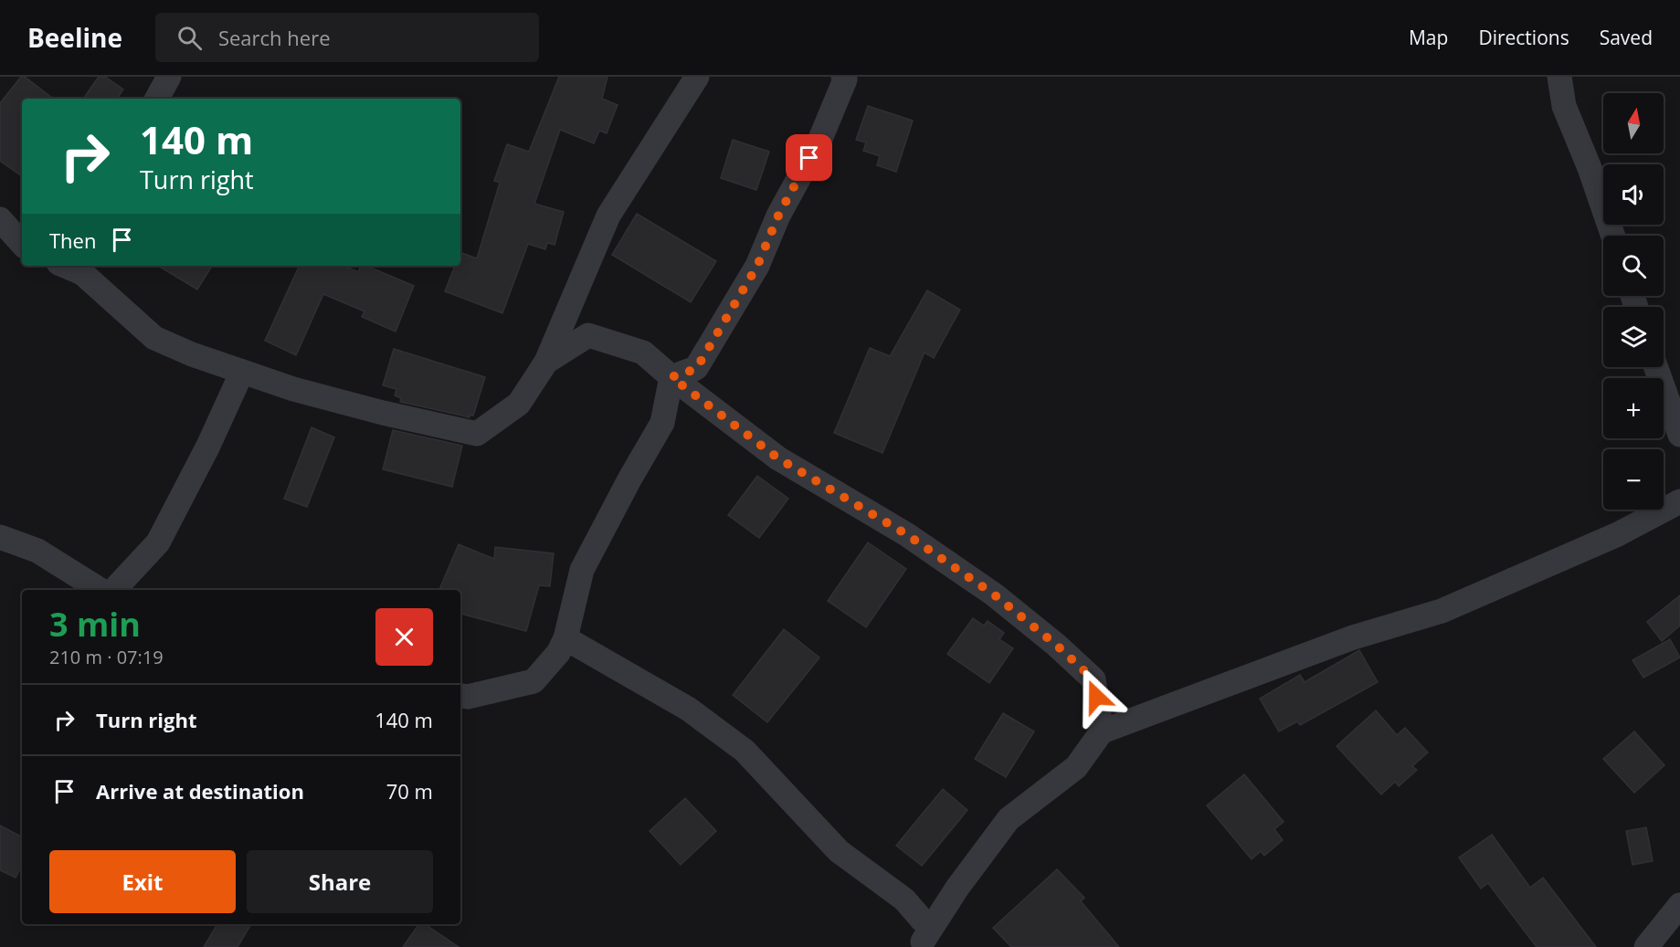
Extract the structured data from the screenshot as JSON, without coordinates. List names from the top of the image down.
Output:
{
  "north": "top",
  "page": {
    "header": "Beeline",
    "search": "Search here",
    "nav": ["Map", "Directions", "Saved"],
    "map_buttons": ["+", "−"],
    "turn": ["140 m", "Turn right"],
    "then": "Then",
    "heading": ["3 min", "210 m · 07:19"],
    "list": [
      {
        "name": "Turn right",
        "value": "140 m"
      },
      {
        "name": "Arrive at destination",
        "value": "70 m"
      }
    ],
    "buttons": ["Exit", "Share"]
  }
}
